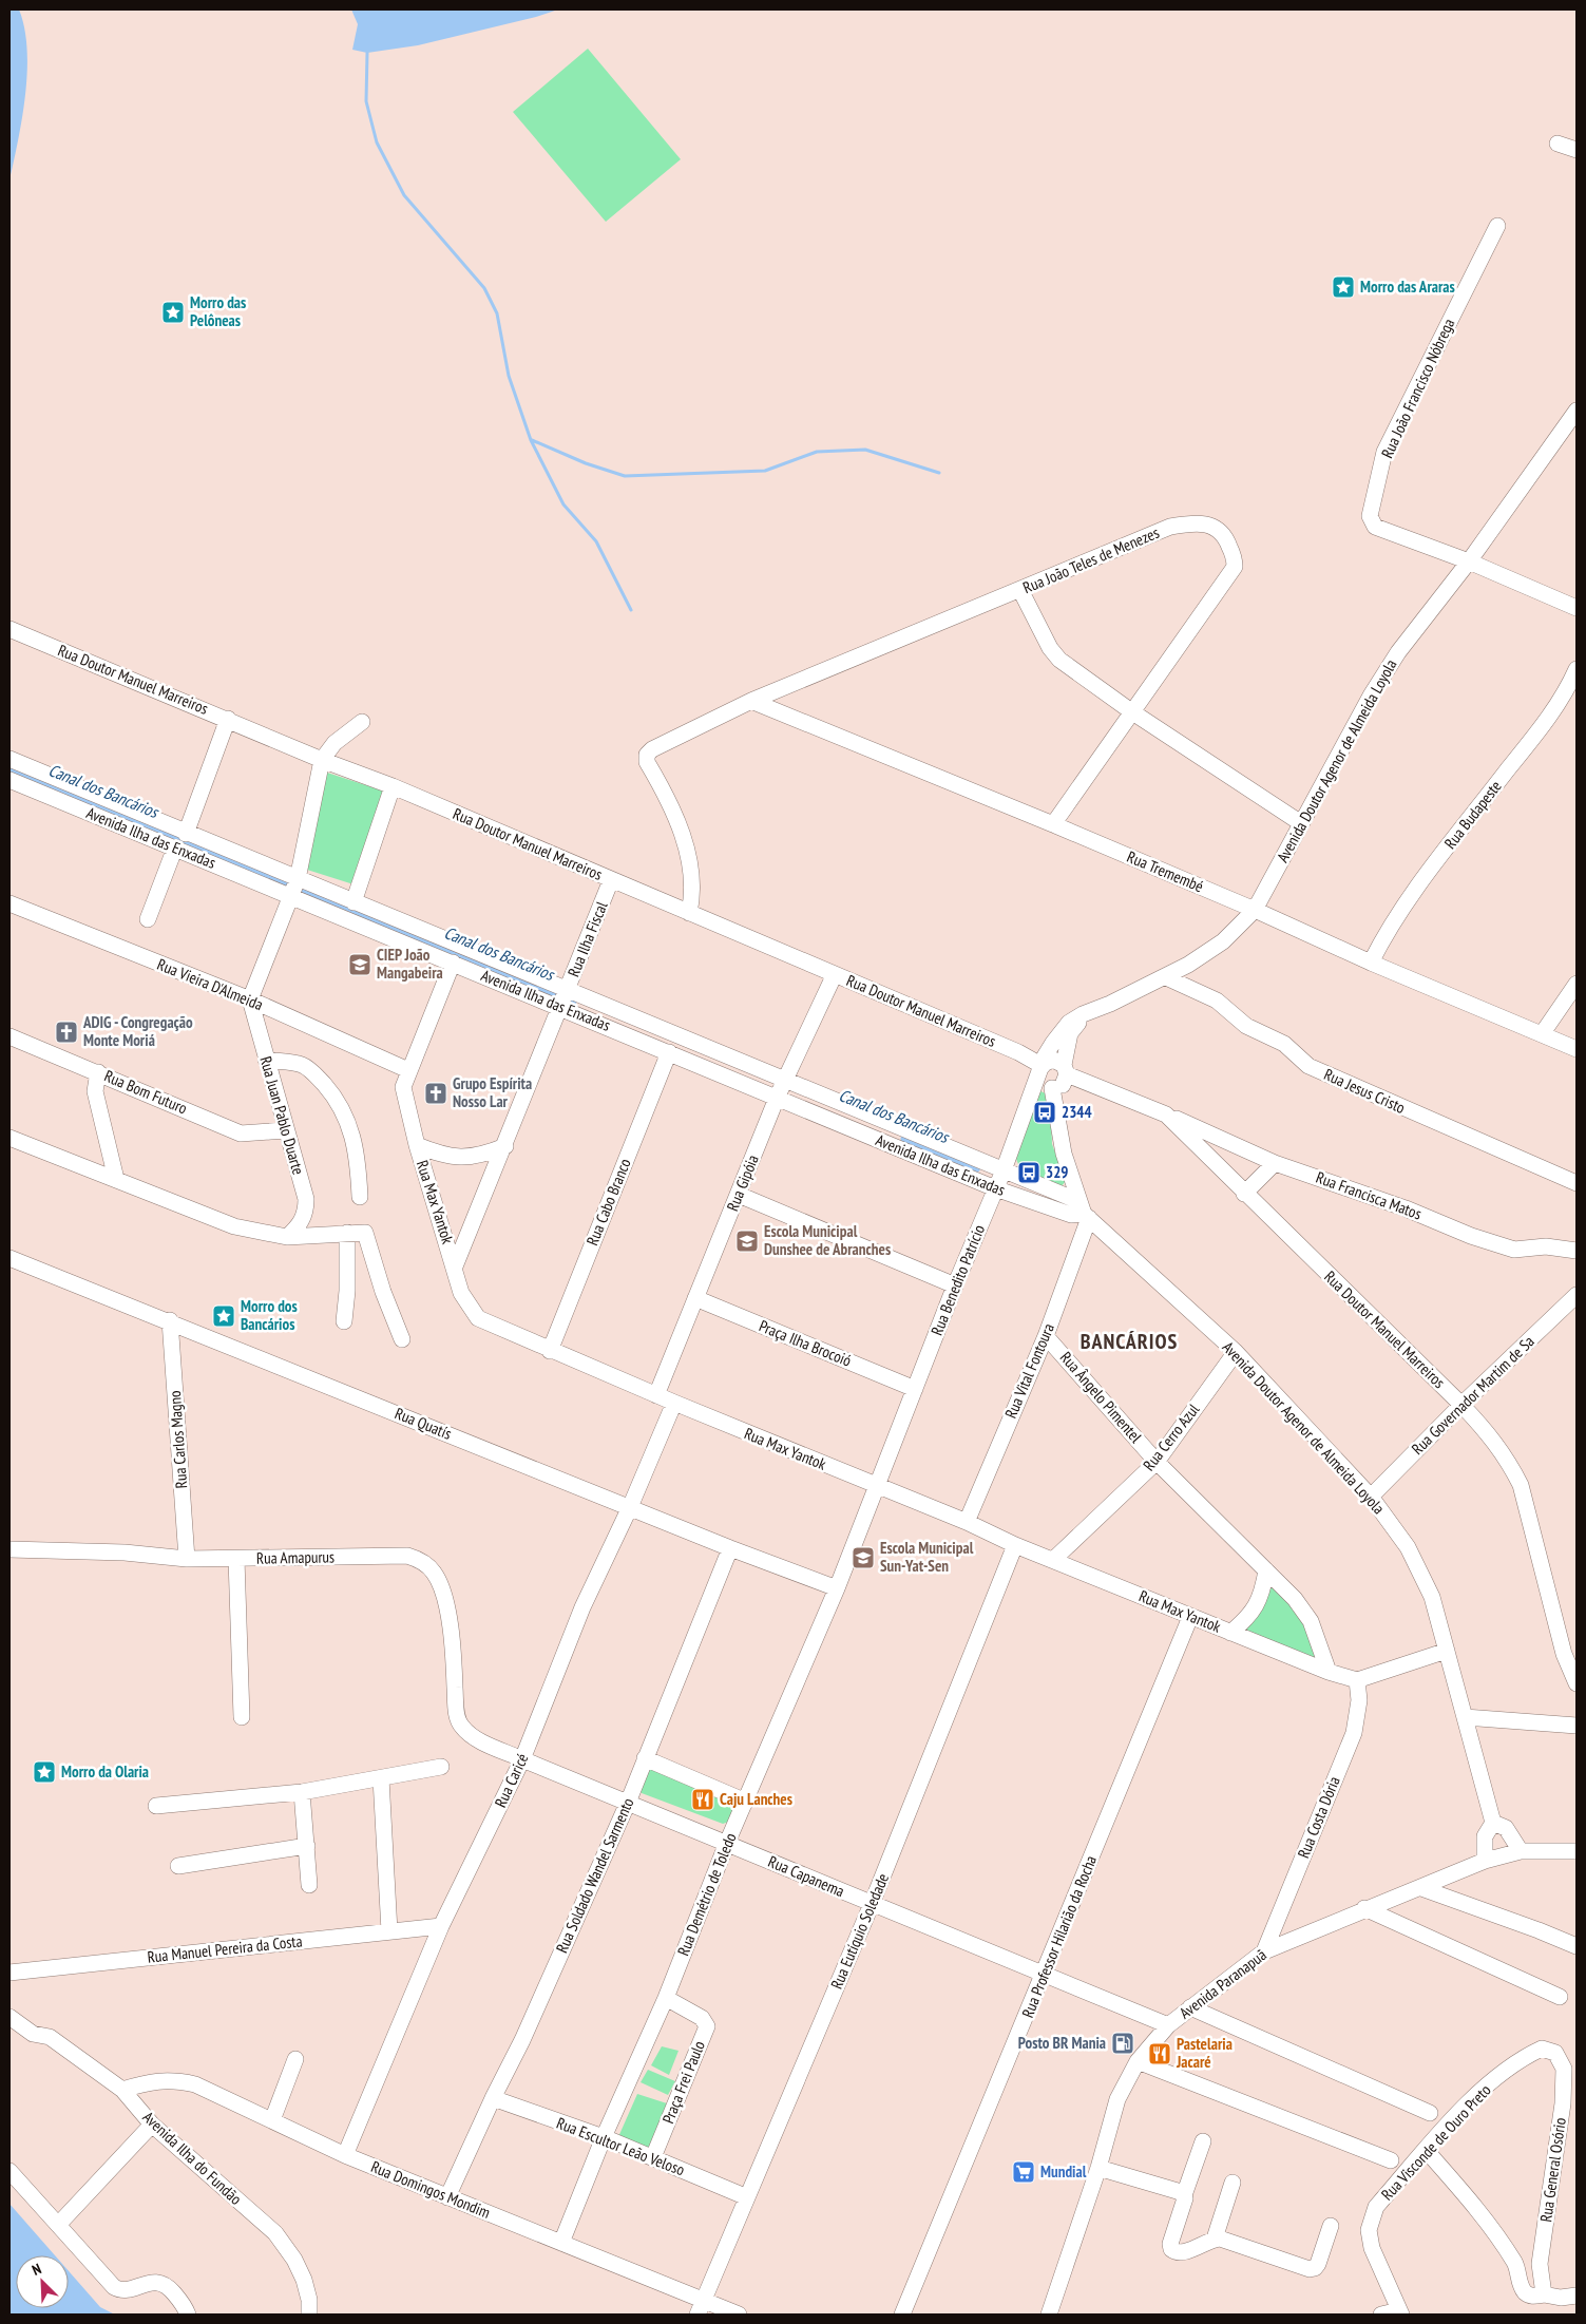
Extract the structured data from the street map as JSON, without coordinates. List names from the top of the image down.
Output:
{
  "streets": {
    "street": [
      "Rua João Francisco Nóbrega",
      "Rua João Teles de Menezes",
      "Rua Doutor Manuel Marreiros",
      "Avenida Doutor Agenor de Almeida Loyola",
      "Rua Budapeste",
      "Avenida Ilha das Enxadas",
      "Rua Tremembé",
      "Rua Ilha Fiscal",
      "Rua Vieira D'Almeida",
      "Rua Jesus Cristo",
      "Rua Bom Futuro",
      "Rua Juan Pablo Duarte",
      "Rua Gipóia",
      "Rua Francisca Matos",
      "Rua Max Yantok",
      "Rua Cabo Branco",
      "Rua Benedito Patrício",
      "Praça Ilha Brocoió",
      "Rua Vital Fontoura",
      "Rua Governador Martim de Sa",
      "Rua Ângelo Pimentel",
      "Rua Quatís",
      "Rua Cerro Azul",
      "Rua Carlos Magno",
      "Rua Amapurus",
      "Rua Caricé",
      "Rua Costa Dória",
      "Rua Soldado Wandel Sarmento",
      "Rua Capanema",
      "Rua Demétrio de Toledo",
      "Rua Eutíquio Soledade",
      "Rua Professor Hilarião da Rocha",
      "Rua Manuel Pereira da Costa",
      "Avenida Paranapuã",
      "Praça Frei Paulo",
      "Rua Visconde de Ouro Preto",
      "Rua Escultor Leão Veloso",
      "Avenida Ilha do Fundão",
      "Rua General Osório",
      "Rua Domingos Mondim"
    ]
  },
  "crossings": [
    ["Rua João Francisco Nóbrega", "Avenida Doutor Agenor de Almeida Loyola"],
    ["Rua João Teles de Menezes", "Rua Doutor Manuel Marreiros"],
    ["Rua João Teles de Menezes", "Rua Tremembé"],
    ["Rua Doutor Manuel Marreiros", "Avenida Doutor Agenor de Almeida Loyola"],
    ["Rua Doutor Manuel Marreiros", "Rua Ilha Fiscal"],
    ["Rua Doutor Manuel Marreiros", "Rua Gipóia"],
    ["Rua Doutor Manuel Marreiros", "Rua Francisca Matos"],
    ["Rua Doutor Manuel Marreiros", "Rua Benedito Patrício"],
    ["Rua Doutor Manuel Marreiros", "Rua Governador Martim de Sa"],
    ["Avenida Doutor Agenor de Almeida Loyola", "Avenida Ilha das Enxadas"],
    ["Avenida Doutor Agenor de Almeida Loyola", "Rua Tremembé"],
    ["Avenida Doutor Agenor de Almeida Loyola", "Rua Jesus Cristo"],
    ["Avenida Doutor Agenor de Almeida Loyola", "Rua Benedito Patrício"],
    ["Avenida Doutor Agenor de Almeida Loyola", "Rua Vital Fontoura"],
    ["Avenida Doutor Agenor de Almeida Loyola", "Rua Governador Martim de Sa"],
    ["Avenida Doutor Agenor de Almeida Loyola", "Rua Cerro Azul"],
    ["Rua Budapeste", "Rua Tremembé"],
    ["Avenida Ilha das Enxadas", "Rua Ilha Fiscal"],
    ["Avenida Ilha das Enxadas", "Rua Gipóia"],
    ["Avenida Ilha das Enxadas", "Rua Max Yantok"],
    ["Avenida Ilha das Enxadas", "Rua Cabo Branco"],
    ["Avenida Ilha das Enxadas", "Rua Benedito Patrício"],
    ["Avenida Ilha das Enxadas", "Rua Vital Fontoura"],
    ["Rua Ilha Fiscal", "Rua Max Yantok"],
    ["Rua Vieira D'Almeida", "Rua Juan Pablo Duarte"],
    ["Rua Vieira D'Almeida", "Rua Max Yantok"],
    ["Rua Bom Futuro", "Rua Juan Pablo Duarte"],
    ["Rua Gipóia", "Rua Max Yantok"],
    ["Rua Gipóia", "Praça Ilha Brocoió"],
    ["Rua Max Yantok", "Rua Cabo Branco"],
    ["Rua Max Yantok", "Rua Benedito Patrício"],
    ["Rua Max Yantok", "Rua Vital Fontoura"],
    ["Rua Max Yantok", "Rua Ângelo Pimentel"],
    ["Rua Max Yantok", "Rua Cerro Azul"],
    ["Rua Max Yantok", "Rua Caricé"],
    ["Rua Max Yantok", "Rua Costa Dória"],
    ["Rua Max Yantok", "Rua Demétrio de Toledo"],
    ["Rua Max Yantok", "Rua Eutíquio Soledade"],
    ["Rua Max Yantok", "Rua Professor Hilarião da Rocha"],
    ["Rua Benedito Patrício", "Praça Ilha Brocoió"],
    ["Rua Benedito Patrício", "Rua Demétrio de Toledo"],
    ["Rua Vital Fontoura", "Rua Ângelo Pimentel"],
    ["Rua Ângelo Pimentel", "Rua Cerro Azul"],
    ["Rua Quatís", "Rua Carlos Magno"],
    ["Rua Quatís", "Rua Caricé"],
    ["Rua Quatís", "Rua Soldado Wandel Sarmento"],
    ["Rua Quatís", "Rua Demétrio de Toledo"],
    ["Rua Carlos Magno", "Rua Amapurus"],
    ["Rua Amapurus", "Rua Capanema"],
    ["Rua Caricé", "Rua Capanema"],
    ["Rua Caricé", "Rua Manuel Pereira da Costa"],
    ["Rua Caricé", "Rua Domingos Mondim"],
    ["Rua Costa Dória", "Avenida Paranapuã"],
    ["Rua Soldado Wandel Sarmento", "Rua Capanema"],
    ["Rua Soldado Wandel Sarmento", "Rua Escultor Leão Veloso"],
    ["Rua Soldado Wandel Sarmento", "Rua Domingos Mondim"],
    ["Rua Capanema", "Rua Demétrio de Toledo"],
    ["Rua Capanema", "Rua Eutíquio Soledade"],
    ["Rua Capanema", "Rua Professor Hilarião da Rocha"],
    ["Rua Capanema", "Avenida Paranapuã"],
    ["Rua Demétrio de Toledo", "Praça Frei Paulo"],
    ["Rua Demétrio de Toledo", "Rua Escultor Leão Veloso"],
    ["Rua Demétrio de Toledo", "Rua Domingos Mondim"],
    ["Rua Eutíquio Soledade", "Rua Escultor Leão Veloso"],
    ["Rua Eutíquio Soledade", "Rua Domingos Mondim"],
    ["Praça Frei Paulo", "Rua Escultor Leão Veloso"],
    ["Rua Visconde de Ouro Preto", "Rua General Osório"],
    ["Avenida Ilha do Fundão", "Rua Domingos Mondim"]
  ],
  "districts": ["BANCÁRIOS"],
  "water": ["Canal dos Bancários"],
  "places": {
    "place": [
      "Morro das Araras",
      "Morro das Pelôneas",
      "Morro dos Bancários",
      "Morro da Olaria"
    ],
    "school or university": ["CIEP João Mangabeira", "Escola Municipal Dunshee de Abranches", "Escola Municipal Sun-Yat-Sen"],
    "church": ["ADIG - Congregação Monte Moriá", "Grupo Espírita Nosso Lar"],
    "bus stop": ["2344", "329"],
    "restaurant": ["Caju Lanches", "Pastelaria Jacaré"],
    "fuel station": ["Posto BR Mania"],
    "supermarket": ["Mundial"]
  },
  "north": "top left"
}
